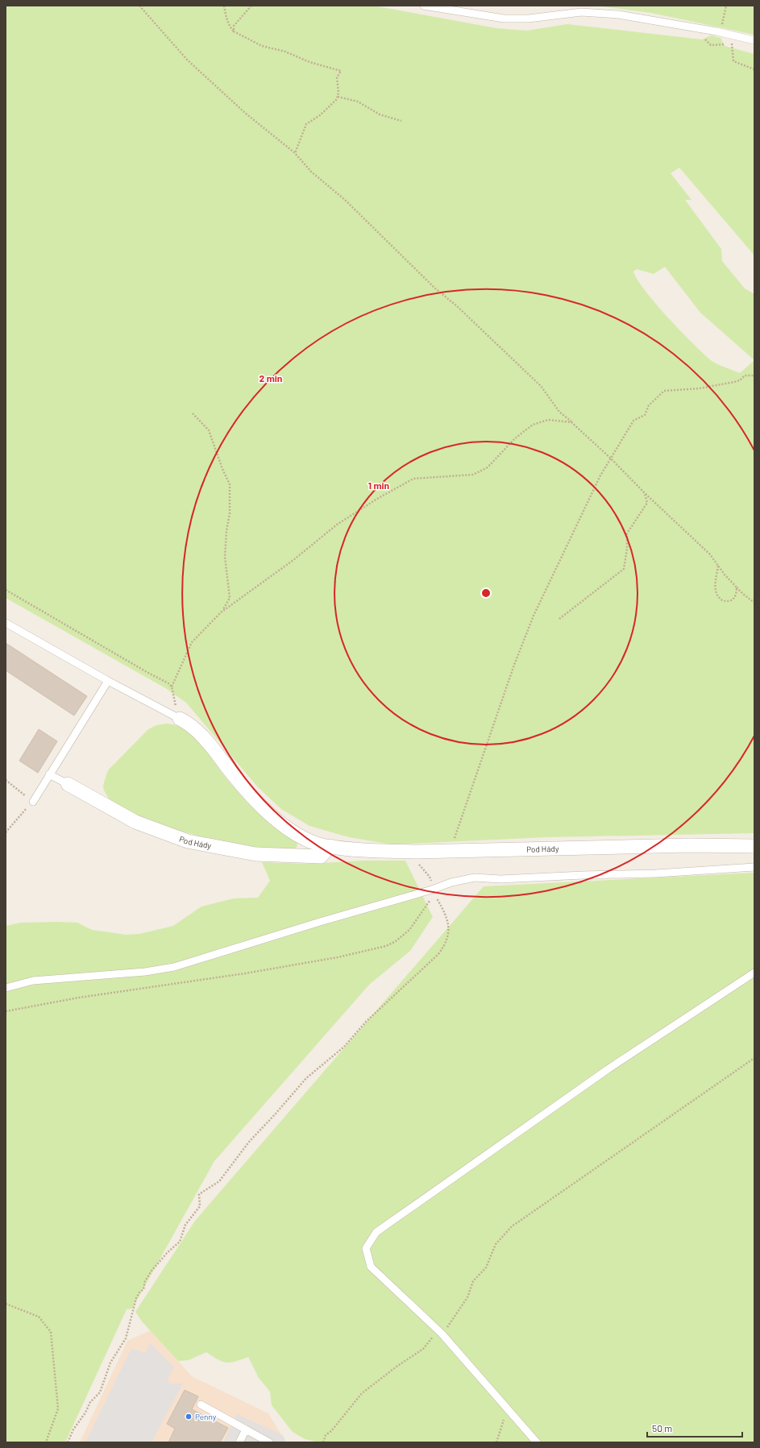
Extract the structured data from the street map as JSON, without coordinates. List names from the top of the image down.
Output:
{
  "streets": {
    "street": ["Pod Hády"]
  },
  "places": ["Penny"],
  "scale_bar": "50 m",
  "rings": ["2 min", "1 min"]
}
